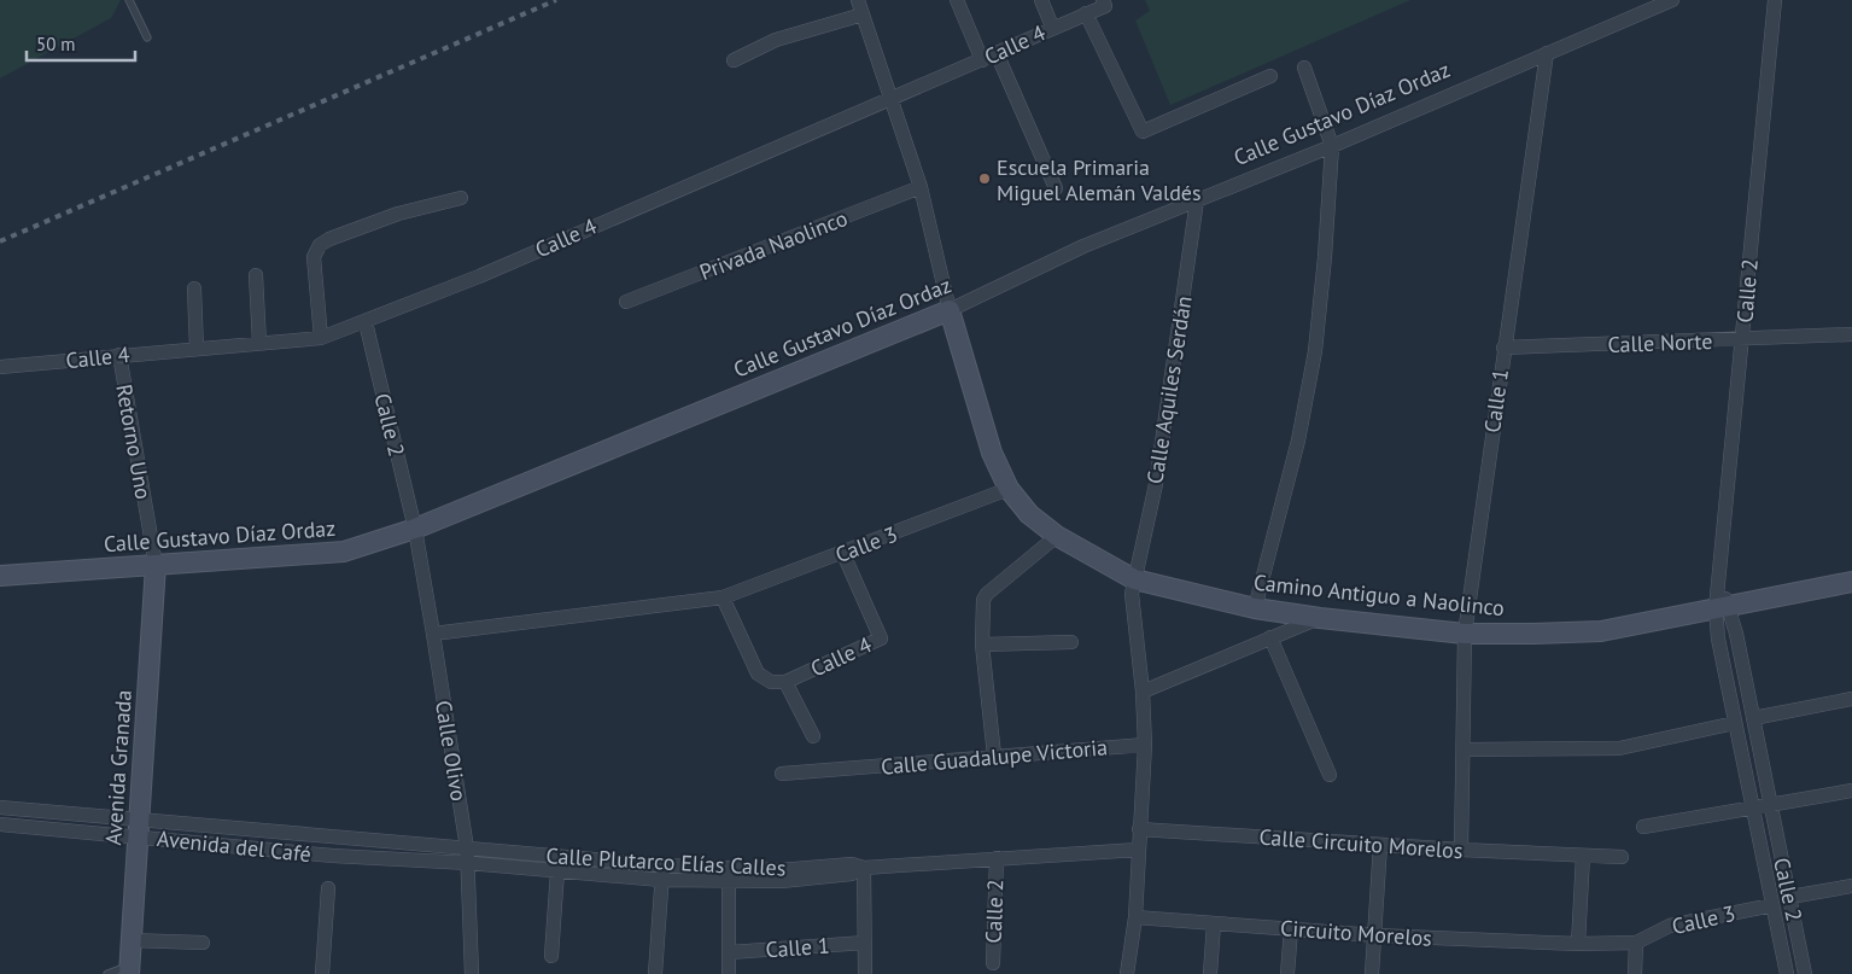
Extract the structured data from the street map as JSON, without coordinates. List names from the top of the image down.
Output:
{
  "streets": {
    "main road": ["Calle Gustavo Díaz Ordaz", "Camino Antiguo a Naolinco", "Avenida Granada"],
    "street": [
      "Calle 4",
      "Privada Naolinco",
      "Calle 2",
      "Calle Norte",
      "Calle Aquiles Serdán",
      "Calle 1",
      "Retorno Uno",
      "Calle 3",
      "Calle Olivo",
      "Calle Guadalupe Victoria",
      "Calle Circuito Morelos",
      "Avenida del Café",
      "Calle Plutarco Elías Calles",
      "Circuito Morelos"
    ]
  },
  "crossings": [
    ["Calle 4", "Calle 2"],
    ["Calle 4", "Retorno Uno"],
    ["Calle 4", "Calle 3"],
    ["Calle 4", "Camino Antiguo a Naolinco"],
    ["Calle Gustavo Díaz Ordaz", "Calle 2"],
    ["Calle Gustavo Díaz Ordaz", "Calle Aquiles Serdán"],
    ["Calle Gustavo Díaz Ordaz", "Calle 1"],
    ["Calle Gustavo Díaz Ordaz", "Retorno Uno"],
    ["Calle Gustavo Díaz Ordaz", "Camino Antiguo a Naolinco"],
    ["Calle Gustavo Díaz Ordaz", "Calle Olivo"],
    ["Calle Gustavo Díaz Ordaz", "Avenida Granada"],
    ["Privada Naolinco", "Camino Antiguo a Naolinco"],
    ["Calle 2", "Calle Norte"],
    ["Calle 2", "Calle 3"],
    ["Calle 2", "Camino Antiguo a Naolinco"],
    ["Calle 2", "Calle Olivo"],
    ["Calle 2", "Calle Plutarco Elías Calles"],
    ["Calle Norte", "Calle 1"],
    ["Calle Aquiles Serdán", "Camino Antiguo a Naolinco"],
    ["Calle Aquiles Serdán", "Calle Guadalupe Victoria"],
    ["Calle Aquiles Serdán", "Calle Circuito Morelos"],
    ["Calle Aquiles Serdán", "Calle Plutarco Elías Calles"],
    ["Calle Aquiles Serdán", "Circuito Morelos"],
    ["Calle 1", "Camino Antiguo a Naolinco"],
    ["Calle 1", "Calle Circuito Morelos"],
    ["Retorno Uno", "Avenida Granada"],
    ["Calle 3", "Camino Antiguo a Naolinco"],
    ["Calle 3", "Calle Olivo"],
    ["Calle 3", "Circuito Morelos"],
    ["Calle Olivo", "Avenida del Café"],
    ["Calle Olivo", "Calle Plutarco Elías Calles"],
    ["Avenida Granada", "Avenida del Café"],
    ["Avenida del Café", "Calle Plutarco Elías Calles"]
  ],
  "places": ["Escuela Primaria Miguel Alemán Valdés"],
  "scale_bar": "50 m"
}
